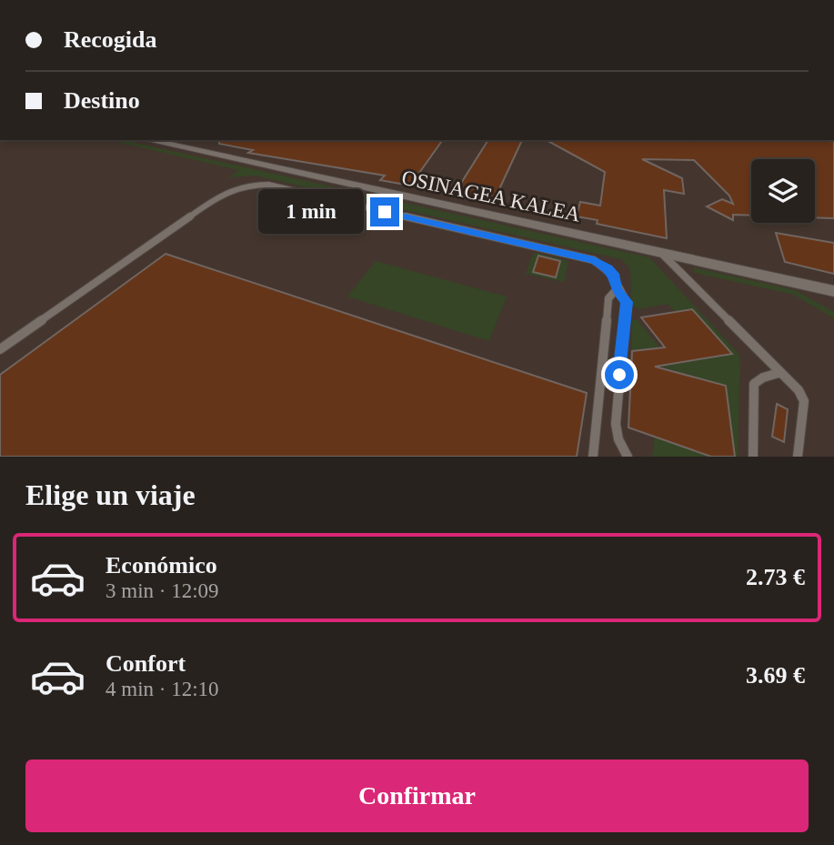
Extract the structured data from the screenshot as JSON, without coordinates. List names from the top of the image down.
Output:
{
  "streets": {
    "street": ["OSINAGEA KALEA"]
  },
  "page": {
    "banner": ["Recogida", "Destino"],
    "bubble": "1 min",
    "heading": "Elige un viaje",
    "list": [
      {
        "name": "Económico",
        "note": "3 min · 12:09",
        "value": "2.73 €"
      },
      {
        "name": "Confort",
        "note": "4 min · 12:10",
        "value": "3.69 €"
      }
    ],
    "buttons": "Confirmar"
  }
}
